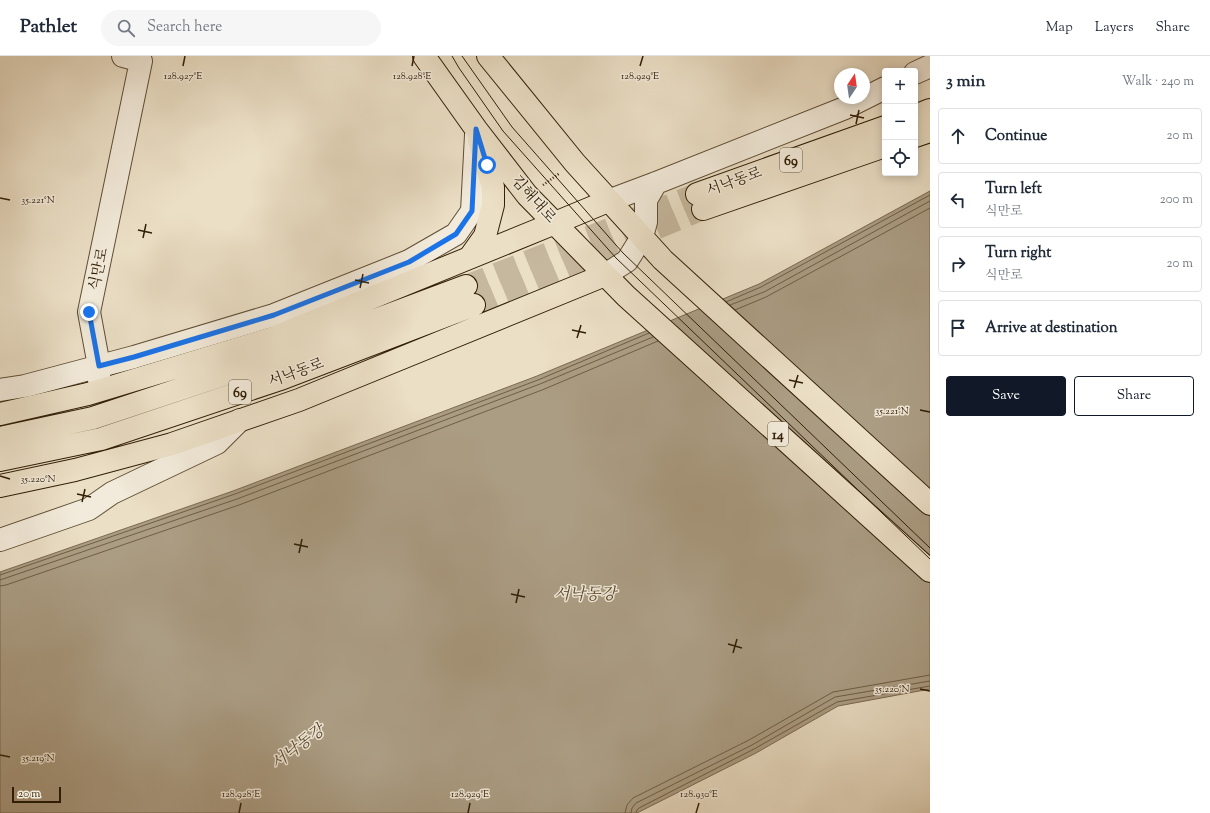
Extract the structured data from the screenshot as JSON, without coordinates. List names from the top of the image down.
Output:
{
  "streets": {
    "main road": [
      "69",
      "서낙동로",
      "김해대로",
      "14"
    ],
    "street": ["식만로"]
  },
  "water": ["서낙동강"],
  "scale_bar": "20 m",
  "north": "top",
  "page": {
    "header": "Pathlet",
    "search": "Search here",
    "nav": ["Map", "Layers", "Share"],
    "heading": ["3 min", "Walk · 240 m"],
    "map_buttons": ["+", "−"],
    "list": [
      ["Continue", "20 m"],
      ["Turn left", "식만로", "200 m"],
      ["Turn right", "식만로", "20 m"],
      "Arrive at destination"
    ],
    "buttons": ["Save", "Share"],
    "scale": "20 m"
  },
  "coordinates": [
    "128.927°E",
    "128.928°E",
    "128.929°E",
    "35.221°N",
    "35.220°N",
    "35.219°N",
    "128.930°E"
  ]
}
